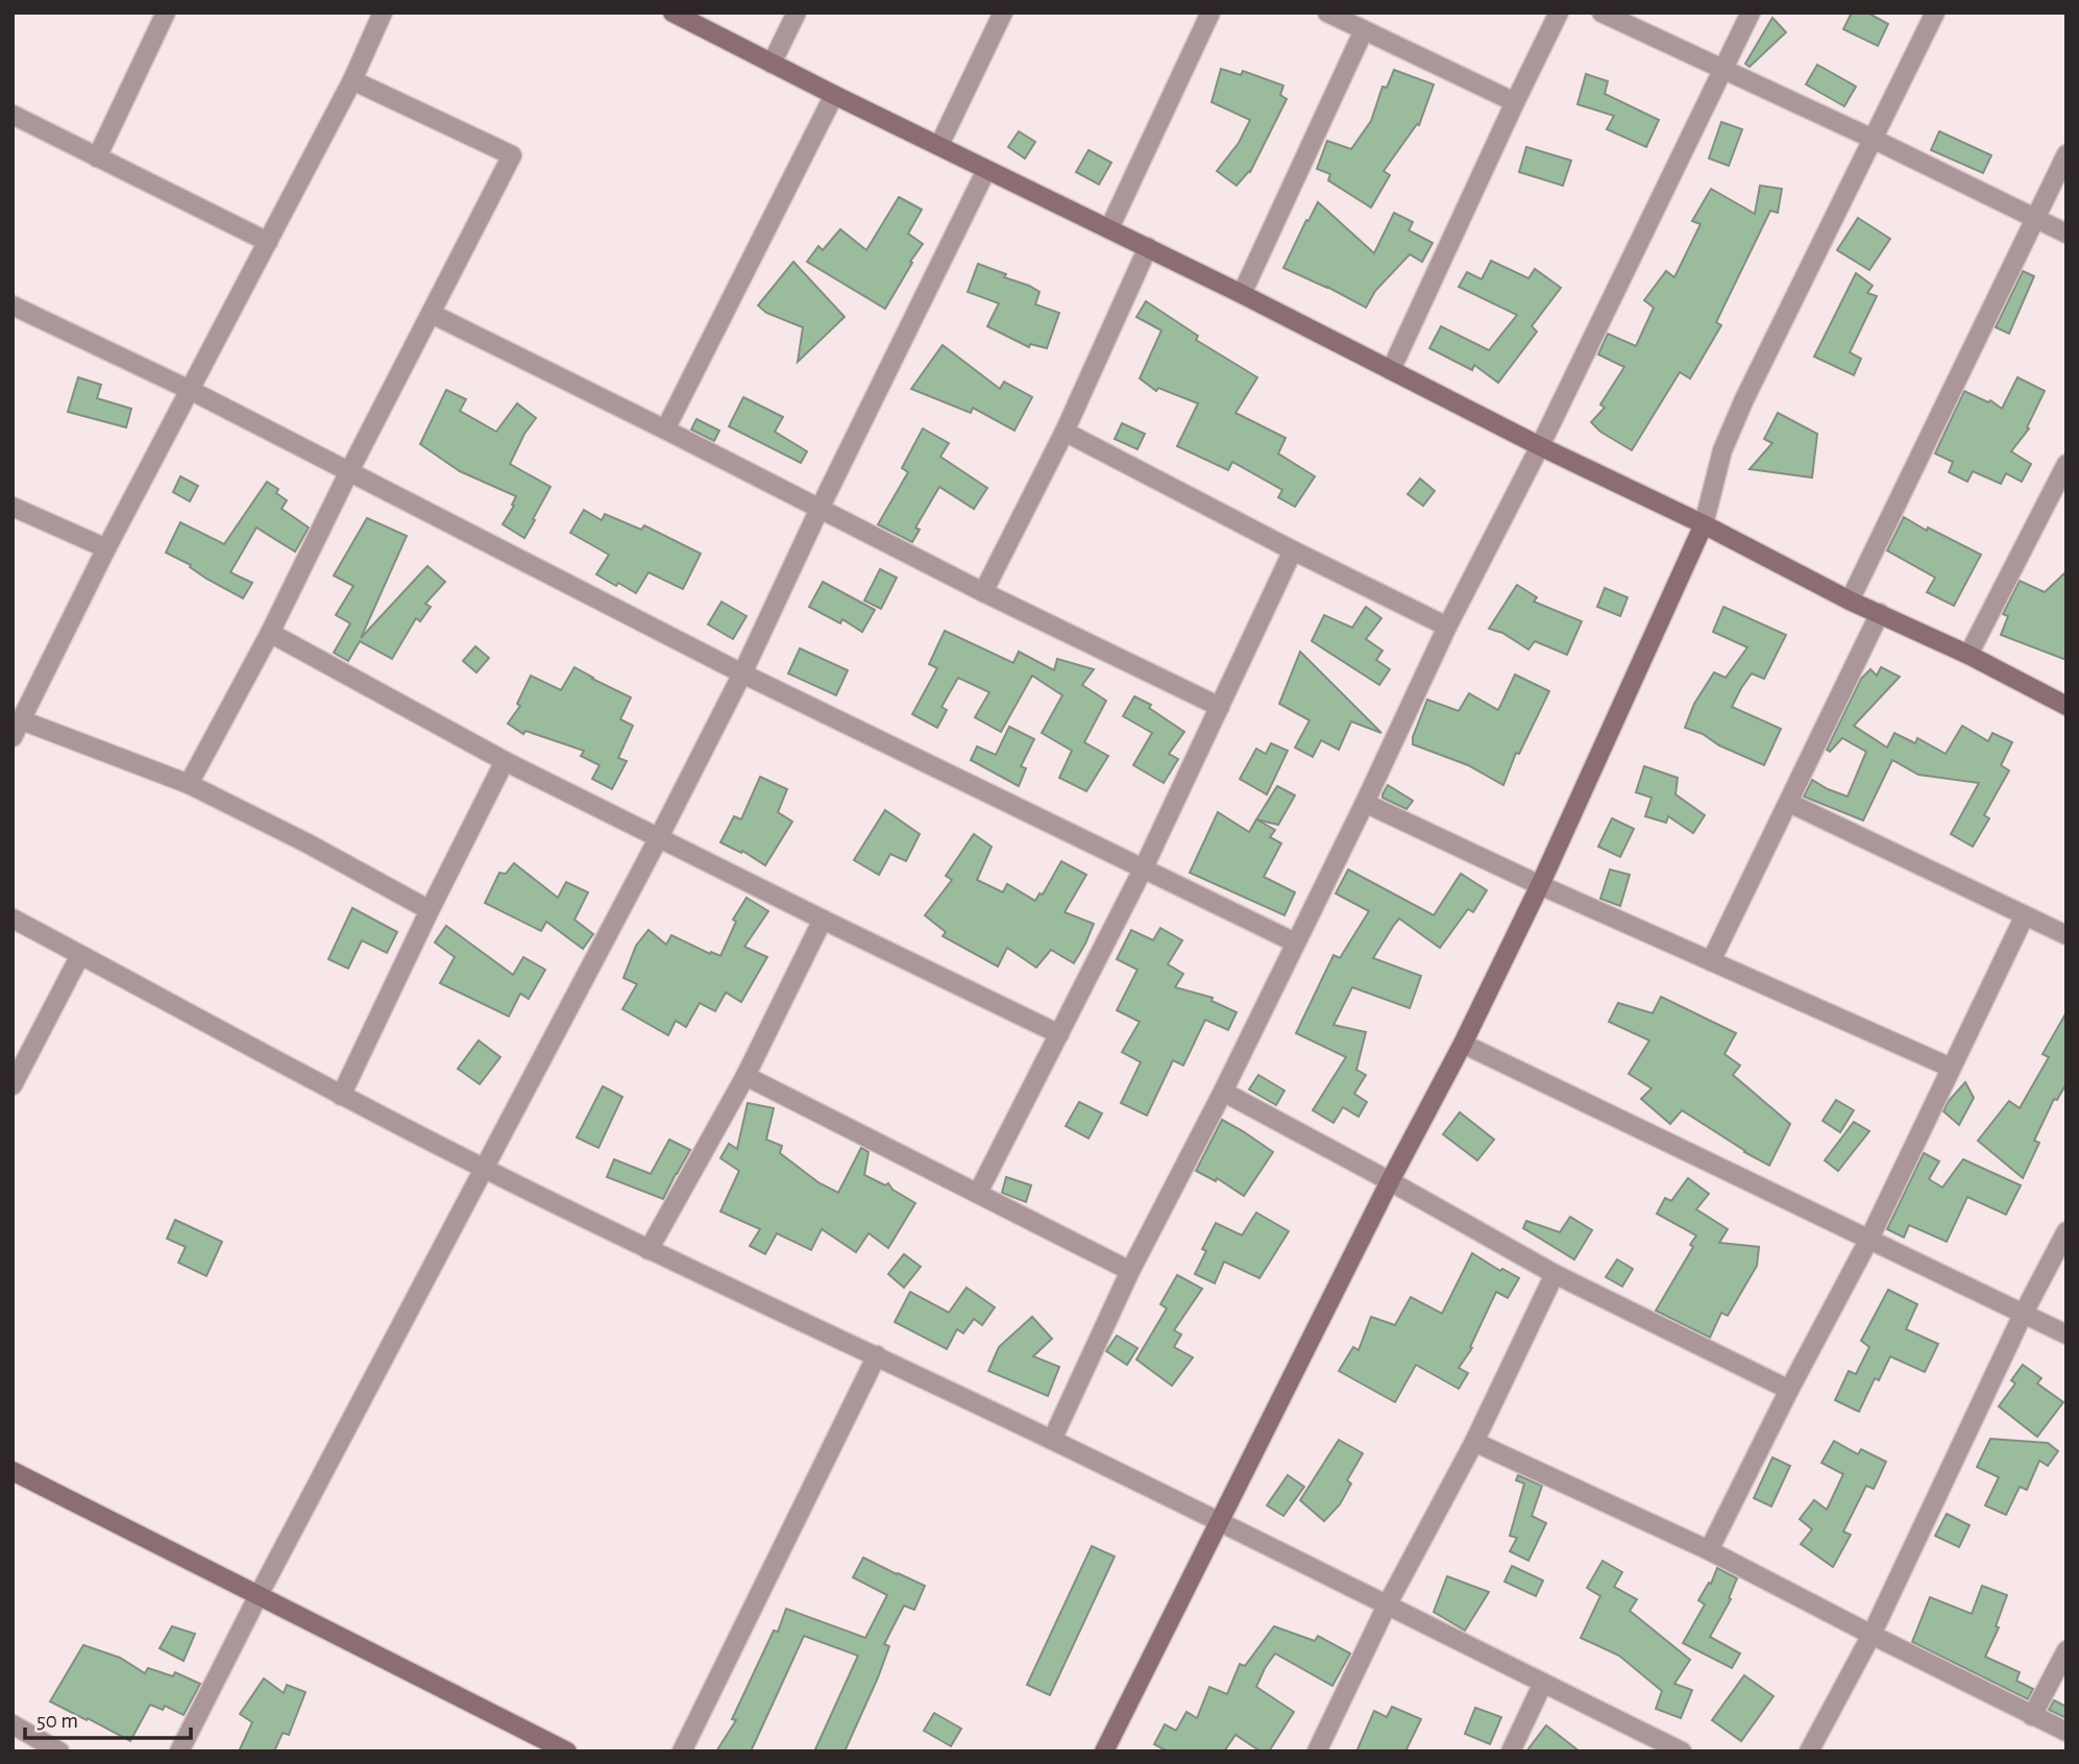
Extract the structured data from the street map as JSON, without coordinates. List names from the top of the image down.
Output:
{
  "scale_bar": "50 m"
}
